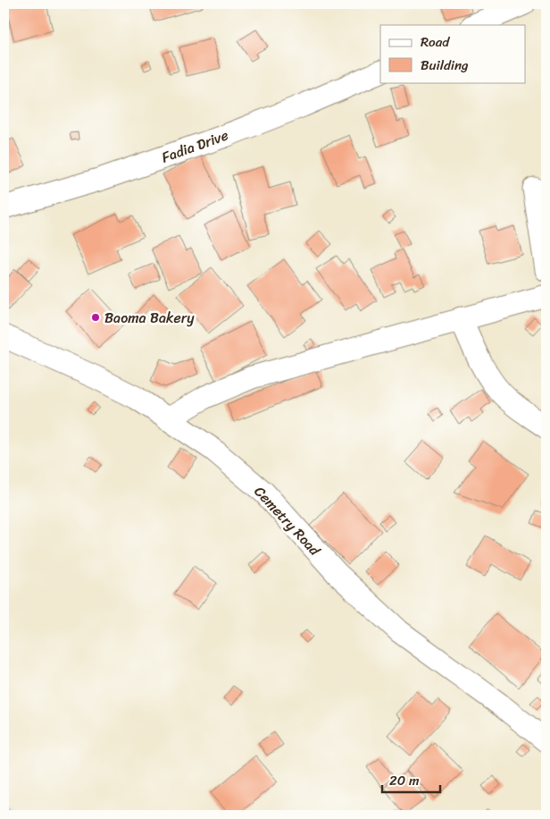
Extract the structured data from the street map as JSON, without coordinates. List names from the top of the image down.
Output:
{
  "streets": {
    "street": ["Fadia Drive", "Cemetry Road"]
  },
  "places": ["Baoma Bakery"],
  "legend": ["Road", "Building"],
  "scale_bar": "20 m"
}
